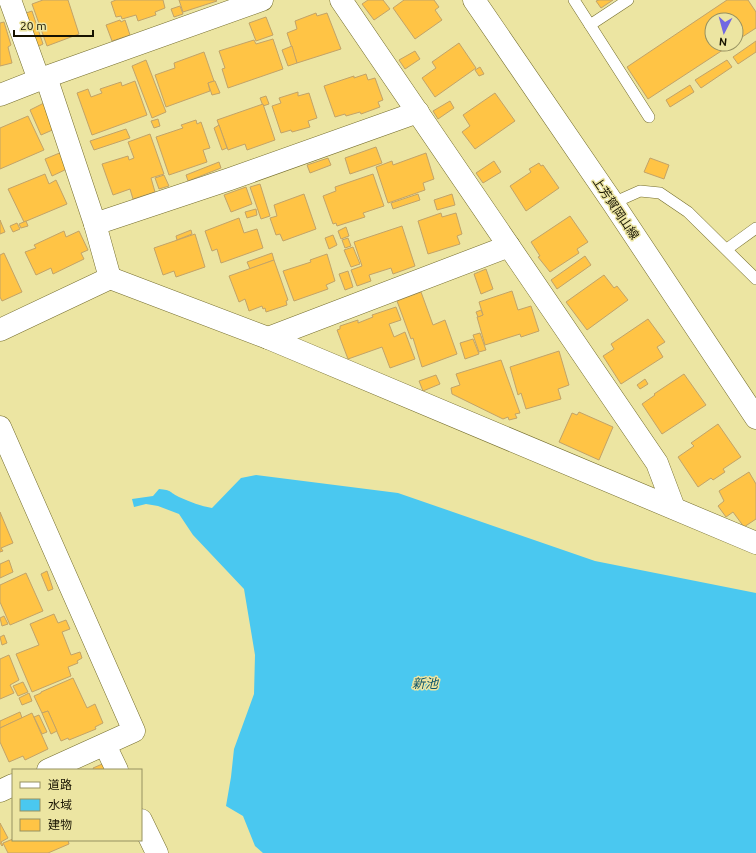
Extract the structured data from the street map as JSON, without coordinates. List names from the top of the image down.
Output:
{
  "streets": {
    "street": ["上芳賀岡山線"]
  },
  "water": ["新池"],
  "legend": ["道路", "水域", "建物"],
  "scale_bar": "20 m",
  "north": "bottom"
}
